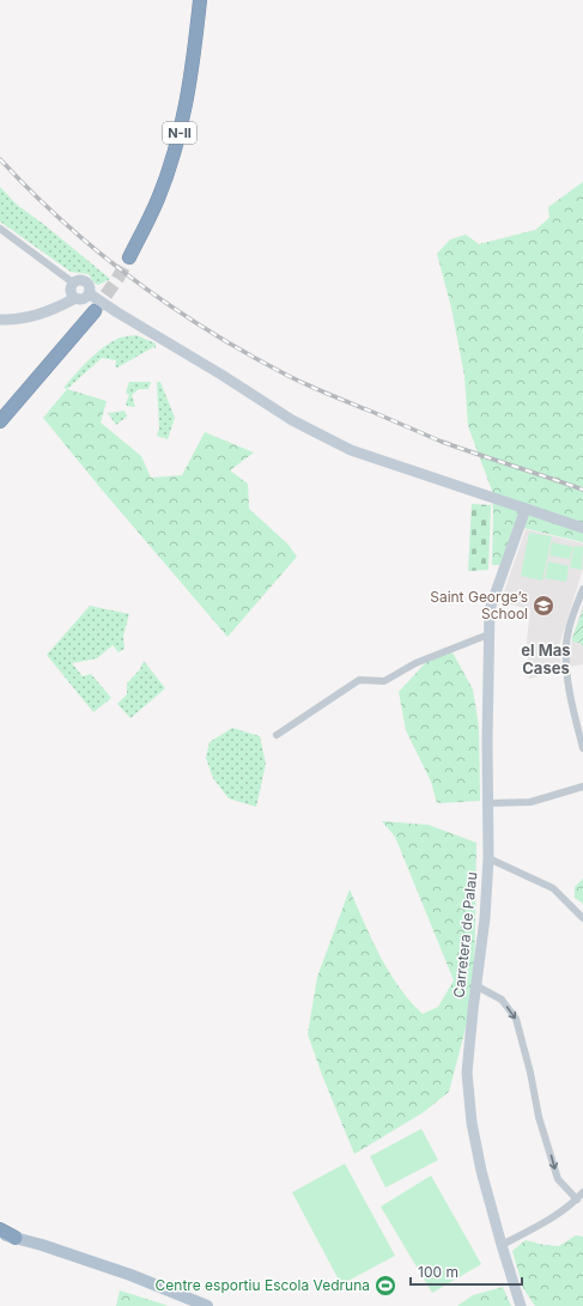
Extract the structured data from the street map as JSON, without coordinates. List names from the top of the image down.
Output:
{
  "streets": {
    "highway": ["N-II"],
    "street": ["Carretera de Palau"]
  },
  "districts": ["el Mas Cases"],
  "places": {
    "school or university": ["Saint George’s School"],
    "sports": ["Centre esportiu Escola Vedruna"]
  },
  "scale_bar": "100 m"
}
